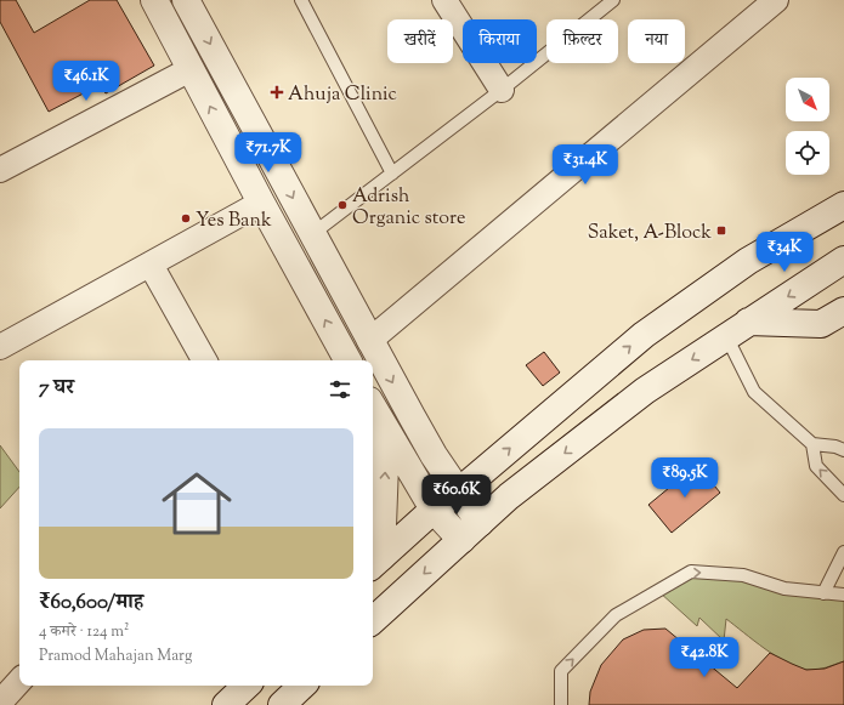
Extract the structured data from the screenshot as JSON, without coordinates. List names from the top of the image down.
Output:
{
  "places": {
    "health": ["Ahuja Clinic"],
    "other": ["Adrish Organic store", "Yes Bank"],
    "transit": ["Saket, A-Block"]
  },
  "north": "bottom right",
  "page": {
    "chip": [
      "खरीदें",
      "किराया",
      "फ़िल्टर",
      "नया"
    ],
    "price": [
      "₹46.1K",
      "₹71.7K",
      "₹31.4K",
      "₹34K",
      "₹89.5K",
      "₹60.6K",
      "₹42.8K"
    ],
    "heading": "7 घर",
    "list": [
      {
        "name": "₹60,600/माह",
        "note": "4 कमरे · 124 m² · Pramod Mahajan Marg"
      }
    ]
  }
}
